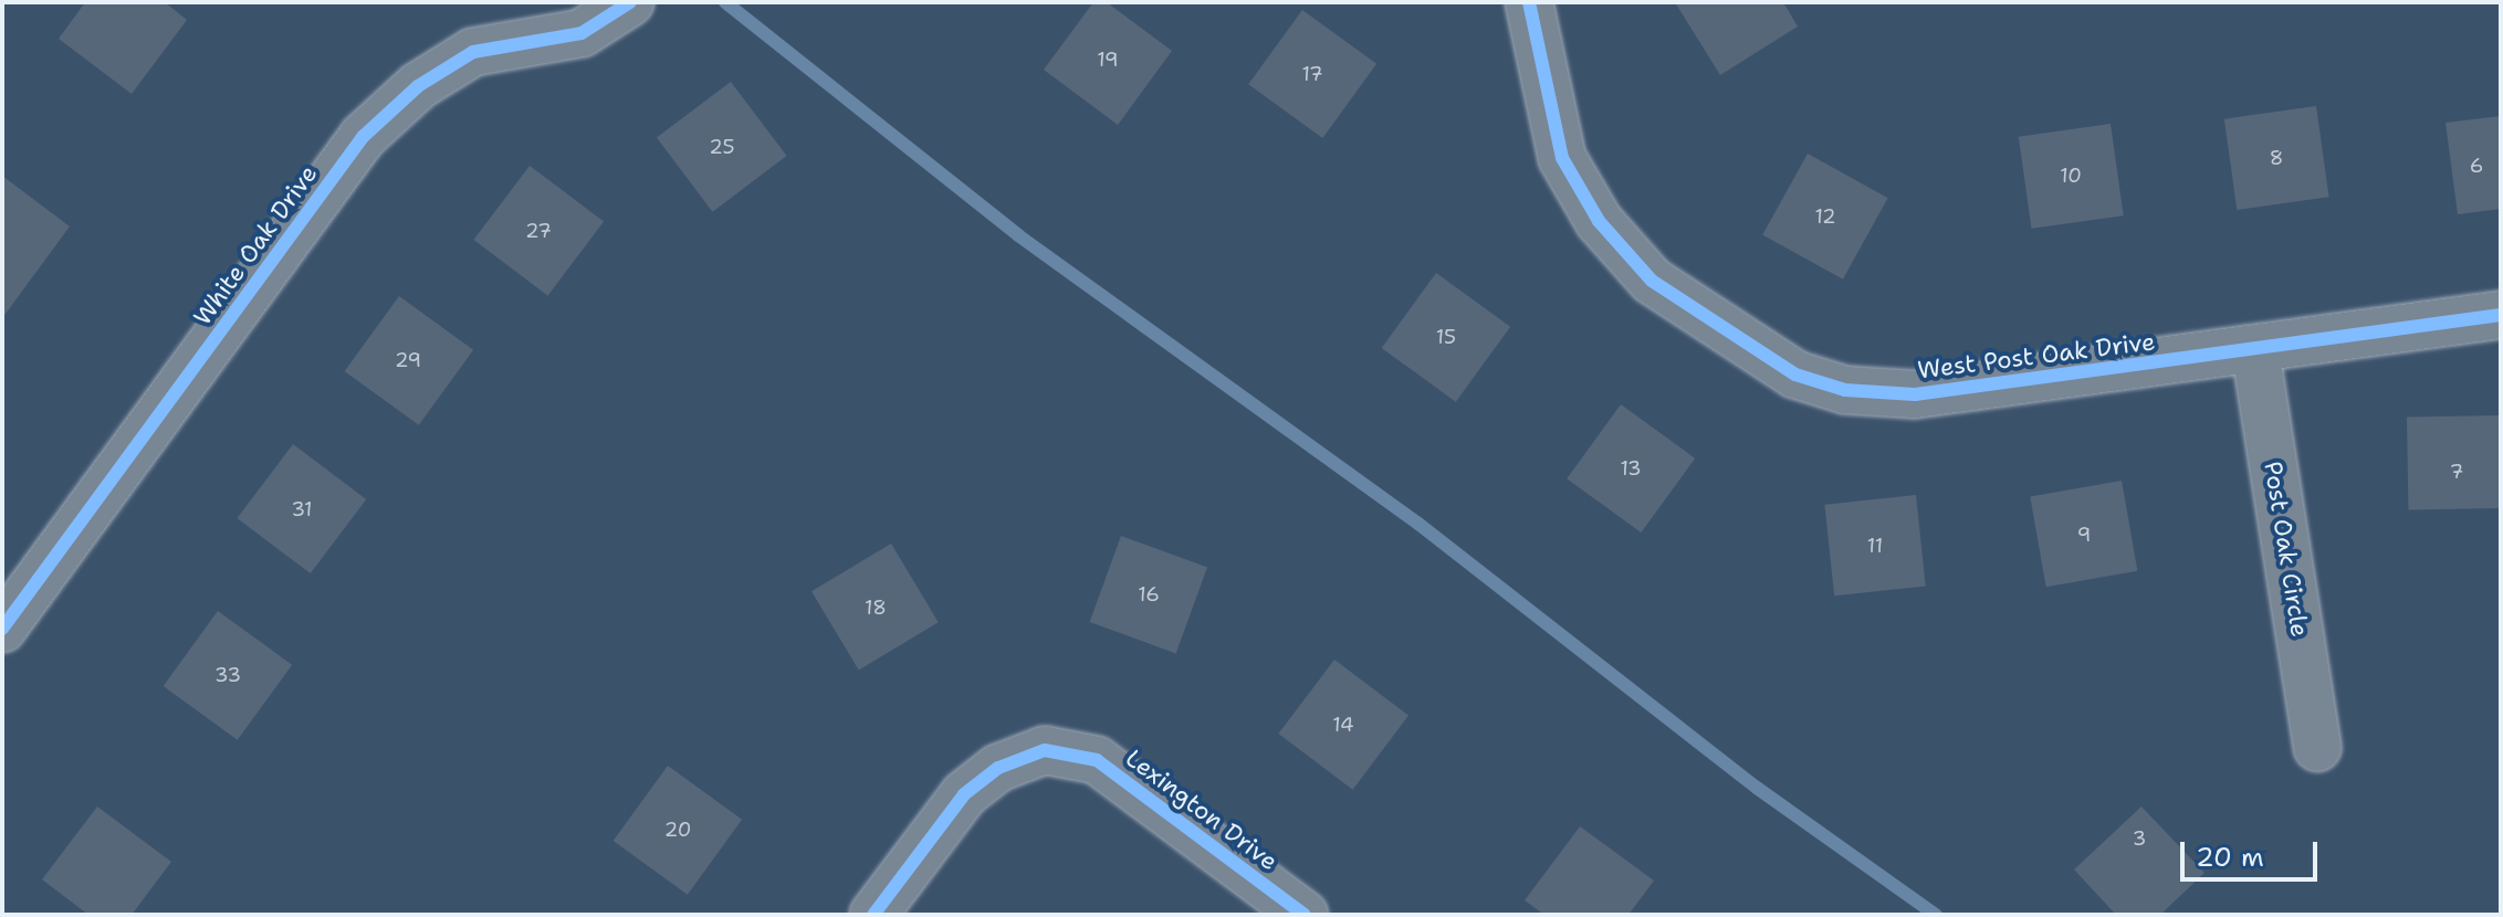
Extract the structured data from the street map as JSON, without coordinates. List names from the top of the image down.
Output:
{
  "streets": {
    "street": [
      "White Oak Drive",
      "West Post Oak Drive",
      "Post Oak Circle",
      "Lexington Drive"
    ]
  },
  "crossings": [
    ["West Post Oak Drive", "Post Oak Circle"]
  ],
  "house_numbers": [
    "19",
    "17",
    "25",
    "8",
    "6",
    "10",
    "12",
    "27",
    "15",
    "29",
    "13",
    "7",
    "31",
    "9",
    "11",
    "16",
    "18",
    "33",
    "14",
    "20",
    "3"
  ],
  "scale_bar": "20 m"
}
